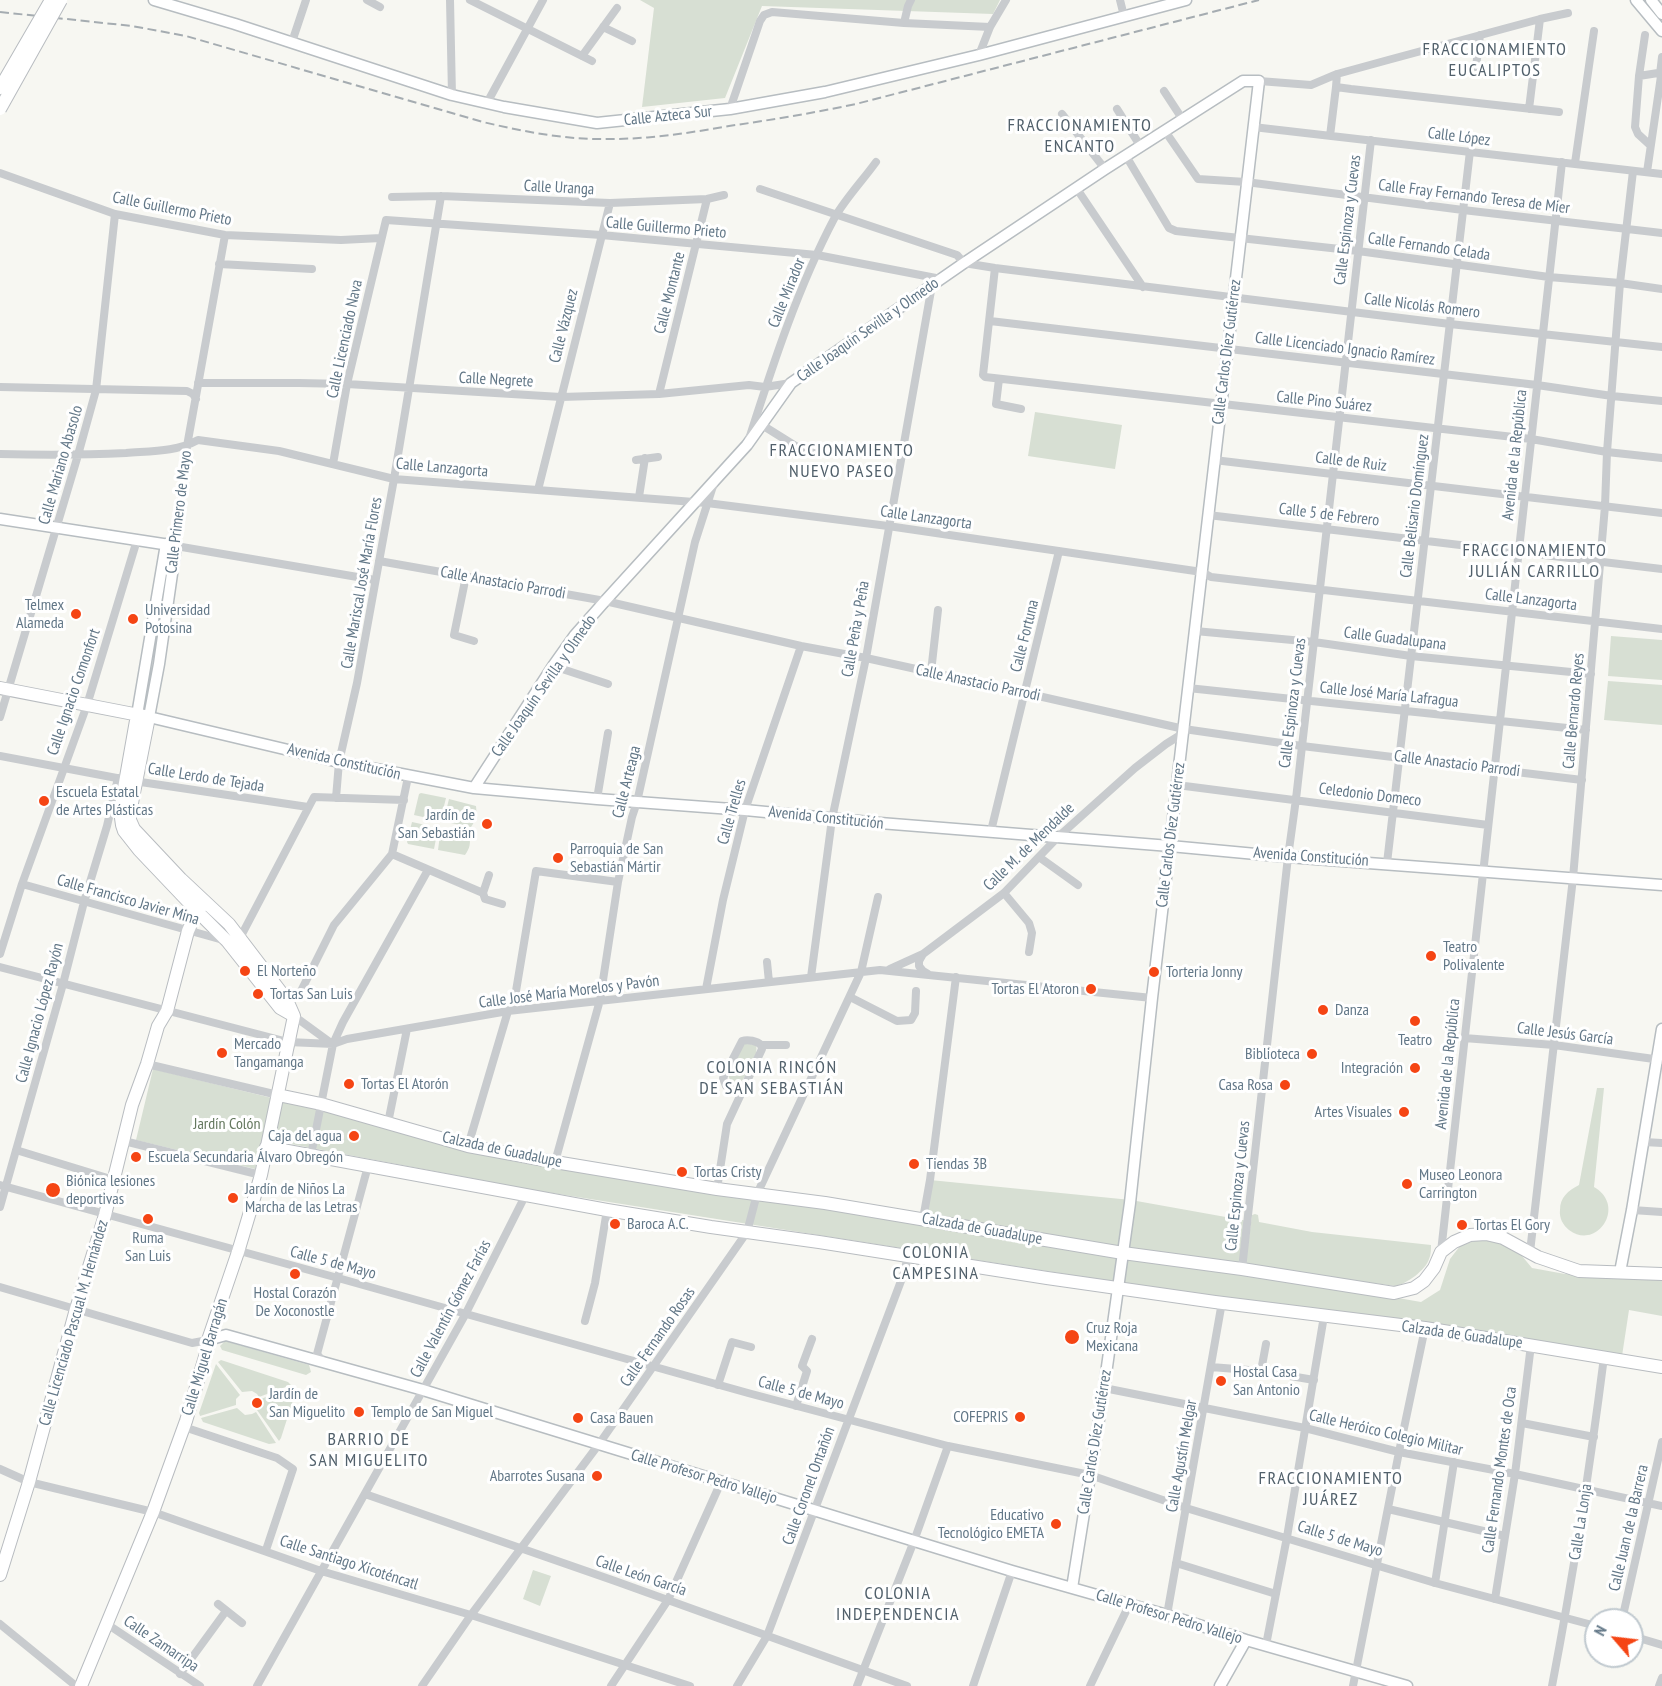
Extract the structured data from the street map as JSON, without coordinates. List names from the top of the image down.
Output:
{
  "streets": {
    "main road": [
      "Calle Primero de Mayo",
      "Avenida Constitución",
      "Calzada de Guadalupe",
      "Calle Licenciado Pascual M. Hernández",
      "Calle Miguel Barragán"
    ],
    "street": [
      "Calle Azteca Sur",
      "Calle López",
      "Calle Uranga",
      "Calle Fray Fernando Teresa de Mier",
      "Calle Guillermo Prieto",
      "Calle Espinoza y Cuevas",
      "Calle Fernando Celada",
      "Calle Montante",
      "Calle Mirador",
      "Calle Nicolás Romero",
      "Calle Vázquez",
      "Calle Joaquín Sevilla y Olmedo",
      "Calle Licenciado Nava",
      "Calle Licenciado Ignacio Ramírez",
      "Calle Carlos Díez Gutiérrez",
      "Calle Negrete",
      "Calle Pino Suárez",
      "Avenida de la República",
      "Calle de Ruiz",
      "Calle Mariano Abasolo",
      "Calle Lanzagorta",
      "Calle Belisario Domínguez",
      "Calle 5 de Febrero",
      "Calle Mariscal José María Flores",
      "Calle Anastacio Parrodi",
      "Calle Peña y Peña",
      "Calle Fortuna",
      "Calle Guadalupana",
      "Calle Ignacio Comonfort",
      "Calle José María Lafragua",
      "Calle Bernardo Reyes",
      "Calle Lerdo de Tejada",
      "Calle Arteaga",
      "Celedonio Domeco",
      "Calle Trelles",
      "Calle M. de Mendalde",
      "Calle Francisco Javier Mina",
      "Calle José María Morelos y Pavón",
      "Calle Ignacio López Rayón",
      "Calle Jesús García",
      "Calle 5 de Mayo",
      "Calle Valentín Gómez Farías",
      "Calle Fernando Rosas",
      "Calle Heróico Colegio Militar",
      "Calle Agustín Melgar",
      "Calle Fernando Montes de Oca",
      "Calle Profesor Pedro Vallejo",
      "Calle Coronel Ontañón",
      "Calle La Lonja",
      "Calle Juan de la Barrera",
      "Calle Santiago Xicoténcatl",
      "Calle León García",
      "Calle Zamarripa"
    ]
  },
  "crossings": [
    ["Calle López", "Calle Espinoza y Cuevas"],
    ["Calle López", "Calle Carlos Díez Gutiérrez"],
    ["Calle López", "Avenida de la República"],
    ["Calle López", "Calle Belisario Domínguez"],
    ["Calle López", "Calle Bernardo Reyes"],
    ["Calle Uranga", "Calle Montante"],
    ["Calle Uranga", "Calle Vázquez"],
    ["Calle Uranga", "Calle Mariscal José María Flores"],
    ["Calle Fray Fernando Teresa de Mier", "Calle Espinoza y Cuevas"],
    ["Calle Fray Fernando Teresa de Mier", "Calle Joaquín Sevilla y Olmedo"],
    ["Calle Fray Fernando Teresa de Mier", "Calle Carlos Díez Gutiérrez"],
    ["Calle Fray Fernando Teresa de Mier", "Avenida de la República"],
    ["Calle Fray Fernando Teresa de Mier", "Calle Belisario Domínguez"],
    ["Calle Fray Fernando Teresa de Mier", "Calle Bernardo Reyes"],
    ["Calle Guillermo Prieto", "Calle Montante"],
    ["Calle Guillermo Prieto", "Calle Mirador"],
    ["Calle Guillermo Prieto", "Calle Vázquez"],
    ["Calle Guillermo Prieto", "Calle Joaquín Sevilla y Olmedo"],
    ["Calle Guillermo Prieto", "Calle Licenciado Nava"],
    ["Calle Guillermo Prieto", "Calle Mariano Abasolo"],
    ["Calle Guillermo Prieto", "Calle Primero de Mayo"],
    ["Calle Guillermo Prieto", "Calle Mariscal José María Flores"],
    ["Calle Guillermo Prieto", "Calle Peña y Peña"],
    ["Calle Espinoza y Cuevas", "Calle Fernando Celada"],
    ["Calle Espinoza y Cuevas", "Calle Nicolás Romero"],
    ["Calle Espinoza y Cuevas", "Calle Licenciado Ignacio Ramírez"],
    ["Calle Espinoza y Cuevas", "Calle Pino Suárez"],
    ["Calle Espinoza y Cuevas", "Calle de Ruiz"],
    ["Calle Espinoza y Cuevas", "Calle Lanzagorta"],
    ["Calle Espinoza y Cuevas", "Calle 5 de Febrero"],
    ["Calle Espinoza y Cuevas", "Calle Anastacio Parrodi"],
    ["Calle Espinoza y Cuevas", "Calle Guadalupana"],
    ["Calle Espinoza y Cuevas", "Calle José María Lafragua"],
    ["Calle Espinoza y Cuevas", "Avenida Constitución"],
    ["Calle Espinoza y Cuevas", "Celedonio Domeco"],
    ["Calle Espinoza y Cuevas", "Calzada de Guadalupe"],
    ["Calle Fernando Celada", "Calle Joaquín Sevilla y Olmedo"],
    ["Calle Fernando Celada", "Calle Carlos Díez Gutiérrez"],
    ["Calle Fernando Celada", "Avenida de la República"],
    ["Calle Fernando Celada", "Calle Belisario Domínguez"],
    ["Calle Fernando Celada", "Calle Bernardo Reyes"],
    ["Calle Montante", "Calle Negrete"],
    ["Calle Mirador", "Calle Nicolás Romero"],
    ["Calle Mirador", "Calle Joaquín Sevilla y Olmedo"],
    ["Calle Mirador", "Calle Negrete"],
    ["Calle Nicolás Romero", "Calle Joaquín Sevilla y Olmedo"],
    ["Calle Nicolás Romero", "Calle Carlos Díez Gutiérrez"],
    ["Calle Nicolás Romero", "Avenida de la República"],
    ["Calle Nicolás Romero", "Calle Belisario Domínguez"],
    ["Calle Nicolás Romero", "Calle Bernardo Reyes"],
    ["Calle Vázquez", "Calle Negrete"],
    ["Calle Vázquez", "Calle Lanzagorta"],
    ["Calle Joaquín Sevilla y Olmedo", "Calle Carlos Díez Gutiérrez"],
    ["Calle Joaquín Sevilla y Olmedo", "Calle Negrete"],
    ["Calle Joaquín Sevilla y Olmedo", "Calle Lanzagorta"],
    ["Calle Joaquín Sevilla y Olmedo", "Calle Anastacio Parrodi"],
    ["Calle Joaquín Sevilla y Olmedo", "Calle Peña y Peña"],
    ["Calle Joaquín Sevilla y Olmedo", "Avenida Constitución"],
    ["Calle Joaquín Sevilla y Olmedo", "Calle Arteaga"],
    ["Calle Licenciado Nava", "Calle Negrete"],
    ["Calle Licenciado Nava", "Calle Lanzagorta"],
    ["Calle Licenciado Ignacio Ramírez", "Calle Carlos Díez Gutiérrez"],
    ["Calle Licenciado Ignacio Ramírez", "Calle Pino Suárez"],
    ["Calle Licenciado Ignacio Ramírez", "Avenida de la República"],
    ["Calle Licenciado Ignacio Ramírez", "Calle Belisario Domínguez"],
    ["Calle Licenciado Ignacio Ramírez", "Calle Bernardo Reyes"],
    ["Calle Carlos Díez Gutiérrez", "Calle Pino Suárez"],
    ["Calle Carlos Díez Gutiérrez", "Calle de Ruiz"],
    ["Calle Carlos Díez Gutiérrez", "Calle Lanzagorta"],
    ["Calle Carlos Díez Gutiérrez", "Calle 5 de Febrero"],
    ["Calle Carlos Díez Gutiérrez", "Calle Anastacio Parrodi"],
    ["Calle Carlos Díez Gutiérrez", "Calle Guadalupana"],
    ["Calle Carlos Díez Gutiérrez", "Calle José María Lafragua"],
    ["Calle Carlos Díez Gutiérrez", "Avenida Constitución"],
    ["Calle Carlos Díez Gutiérrez", "Celedonio Domeco"],
    ["Calle Carlos Díez Gutiérrez", "Calle M. de Mendalde"],
    ["Calle Carlos Díez Gutiérrez", "Calle José María Morelos y Pavón"],
    ["Calle Carlos Díez Gutiérrez", "Calzada de Guadalupe"],
    ["Calle Carlos Díez Gutiérrez", "Calle 5 de Mayo"],
    ["Calle Carlos Díez Gutiérrez", "Calle Heróico Colegio Militar"],
    ["Calle Carlos Díez Gutiérrez", "Calle Profesor Pedro Vallejo"],
    ["Calle Negrete", "Calle Primero de Mayo"],
    ["Calle Negrete", "Calle Mariscal José María Flores"],
    ["Calle Pino Suárez", "Avenida de la República"],
    ["Calle Pino Suárez", "Calle Belisario Domínguez"],
    ["Calle Pino Suárez", "Calle Bernardo Reyes"],
    ["Avenida de la República", "Calle de Ruiz"],
    ["Avenida de la República", "Calle Lanzagorta"],
    ["Avenida de la República", "Calle 5 de Febrero"],
    ["Avenida de la República", "Calle Anastacio Parrodi"],
    ["Avenida de la República", "Calle Guadalupana"],
    ["Avenida de la República", "Calle José María Lafragua"],
    ["Avenida de la República", "Avenida Constitución"],
    ["Avenida de la República", "Celedonio Domeco"],
    ["Avenida de la República", "Calle Jesús García"],
    ["Avenida de la República", "Calzada de Guadalupe"],
    ["Calle de Ruiz", "Calle Belisario Domínguez"],
    ["Calle de Ruiz", "Calle Bernardo Reyes"],
    ["Calle Mariano Abasolo", "Calle Lanzagorta"],
    ["Calle Mariano Abasolo", "Avenida Constitución"],
    ["Calle Lanzagorta", "Calle Belisario Domínguez"],
    ["Calle Lanzagorta", "Calle Primero de Mayo"],
    ["Calle Lanzagorta", "Calle Mariscal José María Flores"],
    ["Calle Lanzagorta", "Calle Peña y Peña"],
    ["Calle Lanzagorta", "Calle Fortuna"],
    ["Calle Lanzagorta", "Calle Bernardo Reyes"],
    ["Calle Lanzagorta", "Calle Arteaga"],
    ["Calle Belisario Domínguez", "Calle 5 de Febrero"],
    ["Calle Belisario Domínguez", "Calle Anastacio Parrodi"],
    ["Calle Belisario Domínguez", "Calle Guadalupana"],
    ["Calle Belisario Domínguez", "Calle José María Lafragua"],
    ["Calle Belisario Domínguez", "Avenida Constitución"],
    ["Calle Belisario Domínguez", "Celedonio Domeco"],
    ["Calle Primero de Mayo", "Avenida Constitución"],
    ["Calle Primero de Mayo", "Calle Lerdo de Tejada"],
    ["Calle Primero de Mayo", "Calle Ignacio López Rayón"],
    ["Calle 5 de Febrero", "Calle Bernardo Reyes"],
    ["Calle Mariscal José María Flores", "Calle Anastacio Parrodi"],
    ["Calle Mariscal José María Flores", "Avenida Constitución"],
    ["Calle Mariscal José María Flores", "Calle Lerdo de Tejada"],
    ["Calle Anastacio Parrodi", "Calle Peña y Peña"],
    ["Calle Anastacio Parrodi", "Calle Fortuna"],
    ["Calle Anastacio Parrodi", "Calle Bernardo Reyes"],
    ["Calle Anastacio Parrodi", "Calle Arteaga"],
    ["Calle Anastacio Parrodi", "Calle Trelles"],
    ["Calle Anastacio Parrodi", "Calle M. de Mendalde"],
    ["Calle Peña y Peña", "Avenida Constitución"],
    ["Calle Peña y Peña", "Calle José María Morelos y Pavón"],
    ["Calle Fortuna", "Avenida Constitución"],
    ["Calle Guadalupana", "Calle Bernardo Reyes"],
    ["Calle Ignacio Comonfort", "Avenida Constitución"],
    ["Calle Ignacio Comonfort", "Calle Lerdo de Tejada"],
    ["Calle Ignacio Comonfort", "Calle Francisco Javier Mina"],
    ["Calle José María Lafragua", "Calle Bernardo Reyes"],
    ["Calle Bernardo Reyes", "Avenida Constitución"],
    ["Calle Bernardo Reyes", "Calle Jesús García"],
    ["Calle Bernardo Reyes", "Calzada de Guadalupe"],
    ["Avenida Constitución", "Calle Arteaga"],
    ["Avenida Constitución", "Calle Trelles"],
    ["Avenida Constitución", "Calle M. de Mendalde"],
    ["Calle Lerdo de Tejada", "Calle Ignacio López Rayón"],
    ["Calle Arteaga", "Calle José María Morelos y Pavón"],
    ["Calle Arteaga", "Calzada de Guadalupe"],
    ["Calle Trelles", "Calle José María Morelos y Pavón"],
    ["Calle M. de Mendalde", "Calle José María Morelos y Pavón"],
    ["Calle Francisco Javier Mina", "Calle Ignacio López Rayón"],
    ["Calle Francisco Javier Mina", "Calle Licenciado Pascual M. Hernández"],
    ["Calle José María Morelos y Pavón", "Calle Ignacio López Rayón"],
    ["Calle José María Morelos y Pavón", "Calle Licenciado Pascual M. Hernández"],
    ["Calle José María Morelos y Pavón", "Calle Fernando Rosas"],
    ["Calle José María Morelos y Pavón", "Calle Miguel Barragán"],
    ["Calle Ignacio López Rayón", "Calle 5 de Mayo"],
    ["Calzada de Guadalupe", "Calle Valentín Gómez Farías"],
    ["Calzada de Guadalupe", "Calle Fernando Rosas"],
    ["Calzada de Guadalupe", "Calle Miguel Barragán"],
    ["Calzada de Guadalupe", "Calle Agustín Melgar"],
    ["Calzada de Guadalupe", "Calle Fernando Montes de Oca"],
    ["Calzada de Guadalupe", "Calle Coronel Ontañón"],
    ["Calzada de Guadalupe", "Calle La Lonja"],
    ["Calle 5 de Mayo", "Calle Valentín Gómez Farías"],
    ["Calle 5 de Mayo", "Calle Licenciado Pascual M. Hernández"],
    ["Calle 5 de Mayo", "Calle Fernando Rosas"],
    ["Calle 5 de Mayo", "Calle Miguel Barragán"],
    ["Calle 5 de Mayo", "Calle Agustín Melgar"],
    ["Calle 5 de Mayo", "Calle Fernando Montes de Oca"],
    ["Calle 5 de Mayo", "Calle Coronel Ontañón"],
    ["Calle 5 de Mayo", "Calle La Lonja"],
    ["Calle Valentín Gómez Farías", "Calle Profesor Pedro Vallejo"],
    ["Calle Valentín Gómez Farías", "Calle Santiago Xicoténcatl"],
    ["Calle Valentín Gómez Farías", "Calle León García"],
    ["Calle Licenciado Pascual M. Hernández", "Calle Profesor Pedro Vallejo"],
    ["Calle Licenciado Pascual M. Hernández", "Calle Santiago Xicoténcatl"],
    ["Calle Fernando Rosas", "Calle Profesor Pedro Vallejo"],
    ["Calle Fernando Rosas", "Calle Santiago Xicoténcatl"],
    ["Calle Fernando Rosas", "Calle León García"],
    ["Calle Miguel Barragán", "Calle Profesor Pedro Vallejo"],
    ["Calle Miguel Barragán", "Calle Santiago Xicoténcatl"],
    ["Calle Miguel Barragán", "Calle Zamarripa"],
    ["Calle Heróico Colegio Militar", "Calle Agustín Melgar"],
    ["Calle Heróico Colegio Militar", "Calle Fernando Montes de Oca"],
    ["Calle Heróico Colegio Militar", "Calle La Lonja"],
    ["Calle Heróico Colegio Militar", "Calle Juan de la Barrera"],
    ["Calle Agustín Melgar", "Calle Profesor Pedro Vallejo"],
    ["Calle Profesor Pedro Vallejo", "Calle Coronel Ontañón"],
    ["Calle Coronel Ontañón", "Calle León García"]
  ],
  "districts": [
    "FRACCIONAMIENTO EUCALIPTOS",
    "FRACCIONAMIENTO ENCANTO",
    "FRACCIONAMIENTO NUEVO PASEO",
    "FRACCIONAMIENTO JULIÁN CARRILLO",
    "COLONIA RINCÓN DE SAN SEBASTIÁN",
    "COLONIA CAMPESINA",
    "BARRIO DE SAN MIGUELITO",
    "FRACCIONAMIENTO JUÁREZ",
    "COLONIA INDEPENDENCIA"
  ],
  "parks": ["Jardín Colón"],
  "places": [
    "Telmex Alameda",
    "Universidad Potosina",
    "Escuela Estatal de Artes Plásticas",
    "Jardín de San Sebastián",
    "Parroquia de San Sebastián Mártir",
    "Teatro Polivalente",
    "El Norteño",
    "Torteria Jonny",
    "Tortas El Atoron",
    "Tortas San Luis",
    "Danza",
    "Teatro",
    "Mercado Tangamanga",
    "Biblioteca",
    "Integración",
    "Tortas El Atorón",
    "Casa Rosa",
    "Artes Visuales",
    "Caja del agua",
    "Escuela Secundaria Álvaro Obregón",
    "Tiendas 3B",
    "Tortas Cristy",
    "Museo Leonora Carrington",
    "Biónica lesiones deportivas",
    "Jardín de Niños La Marcha de las Letras",
    "Ruma San Luis",
    "Baroca A.C.",
    "Tortas El Gory",
    "Hostal Corazón De Xoconostle",
    "Cruz Roja Mexicana",
    "Hostal Casa San Antonio",
    "Jardín de San Miguelito",
    "Templo de San Miguel",
    "COFEPRIS",
    "Casa Bauen",
    "Abarrotes Susana",
    "Educativo Tecnológico EMETA"
  ],
  "north": "top left"
}
